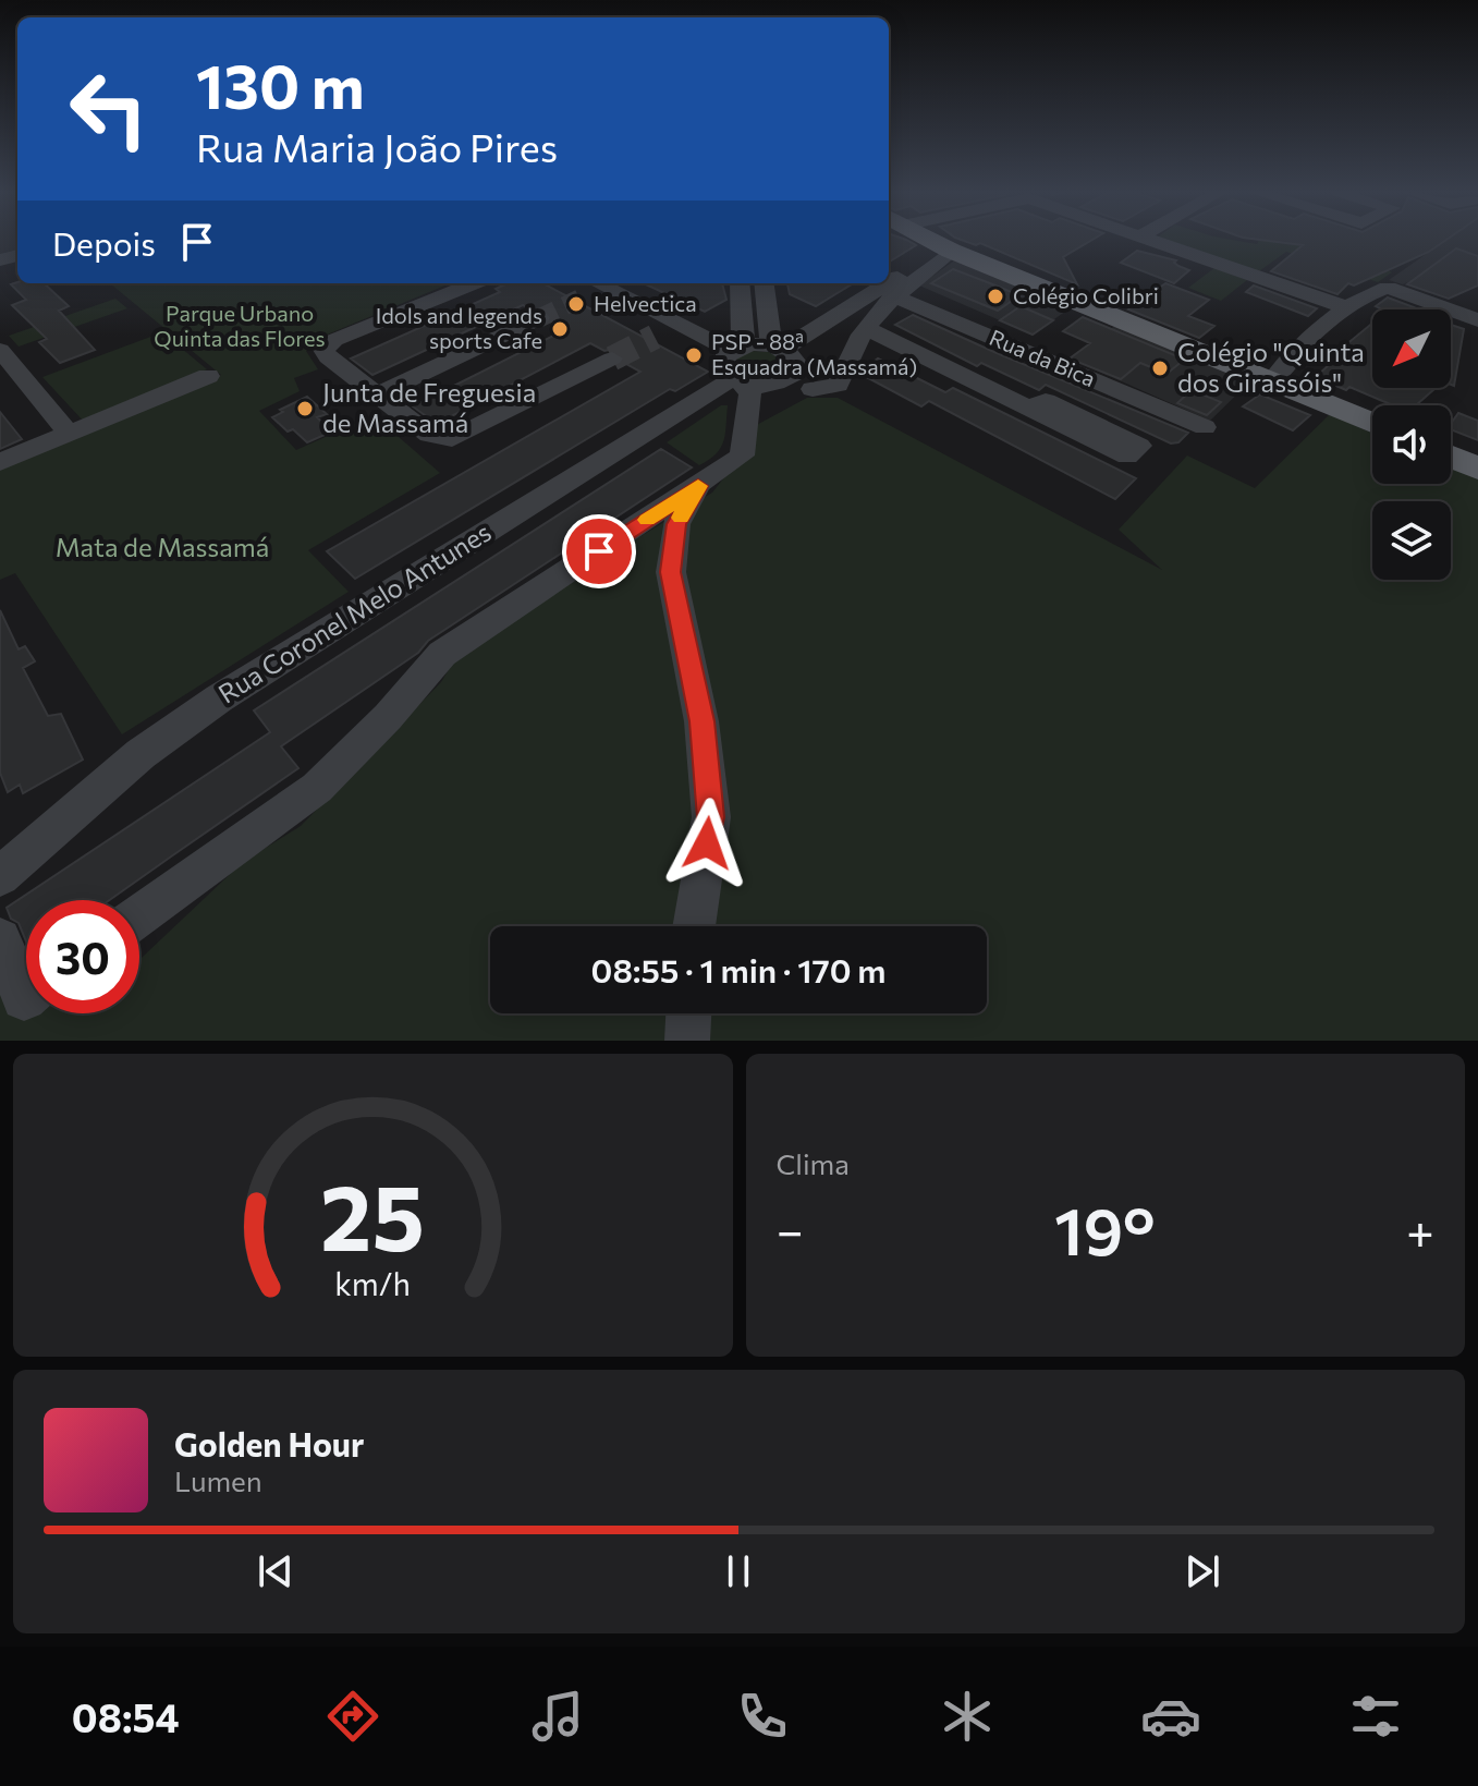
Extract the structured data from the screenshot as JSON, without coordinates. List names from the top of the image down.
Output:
{
  "streets": {
    "street": ["Rua da Bica", "Rua Coronel Melo Antunes"]
  },
  "parks": ["Parque Urbano Quinta das Flores", "Mata de Massamá"],
  "places": [
    "Colégio Colibri",
    "Helvectica",
    "Idols and legends sports Cafe",
    "PSP - 88ª Esquadra (Massamá)",
    "Colégio \"Quinta dos Girassóis\"",
    "Junta de Freguesia de Massamá"
  ],
  "north": "bottom left",
  "page": {
    "turn": ["130 m", "Rua Maria João Pires"],
    "then": "Depois",
    "limit": "30",
    "trip": "08:55 · 1 min · 170 m",
    "tile": "Clima",
    "heat": ["−", "19°", "+"],
    "song": ["Golden Hour", "Lumen"],
    "tabs": "08:54",
    "gauge": ["25", "km/h"]
  }
}
